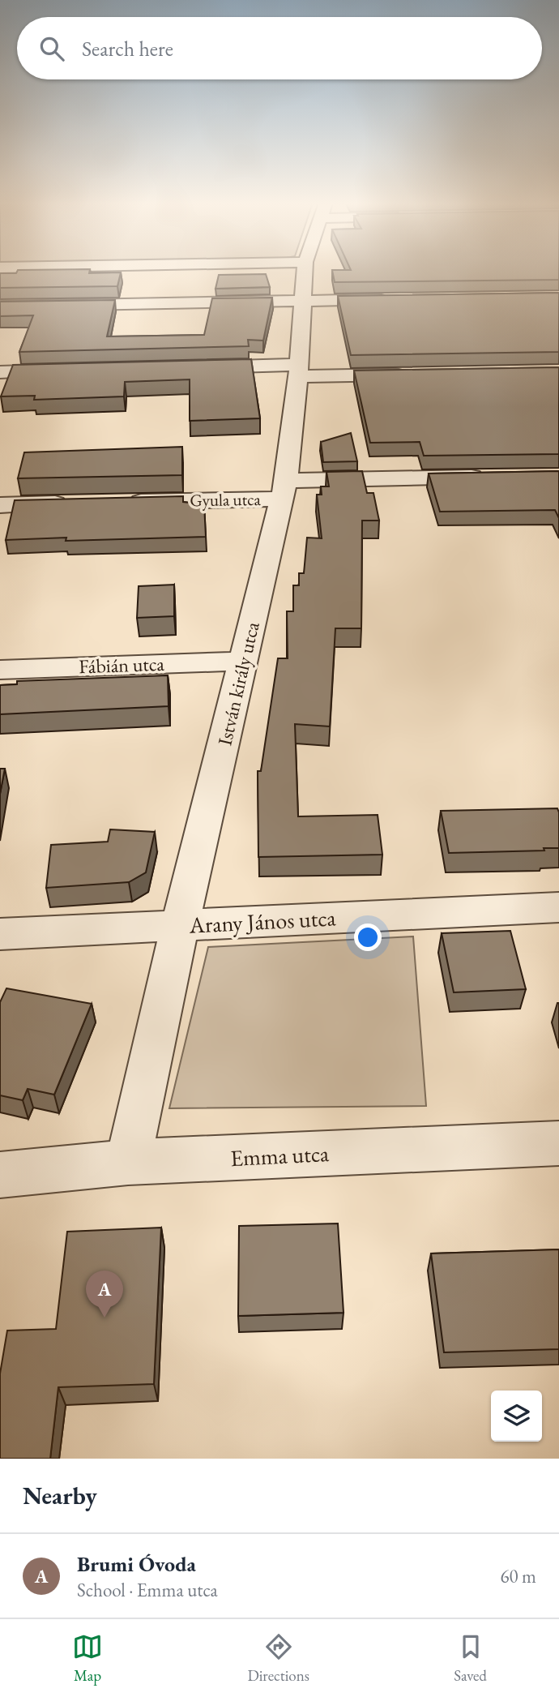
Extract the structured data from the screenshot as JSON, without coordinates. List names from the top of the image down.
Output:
{
  "streets": {
    "street": [
      "Gyula utca",
      "Fábián utca",
      "István király utca",
      "Arany János utca",
      "Emma utca"
    ]
  },
  "crossings": [
    ["Gyula utca", "István király utca"],
    ["Fábián utca", "István király utca"],
    ["István király utca", "Arany János utca"],
    ["István király utca", "Emma utca"]
  ],
  "page": {
    "search": "Search here",
    "pins": "A",
    "heading": "Nearby",
    "list": [
      {
        "mark": "A",
        "name": "Brumi Óvoda",
        "note": "School · Emma utca",
        "value": "60 m"
      }
    ],
    "nav": ["Map", "Directions", "Saved"]
  }
}
